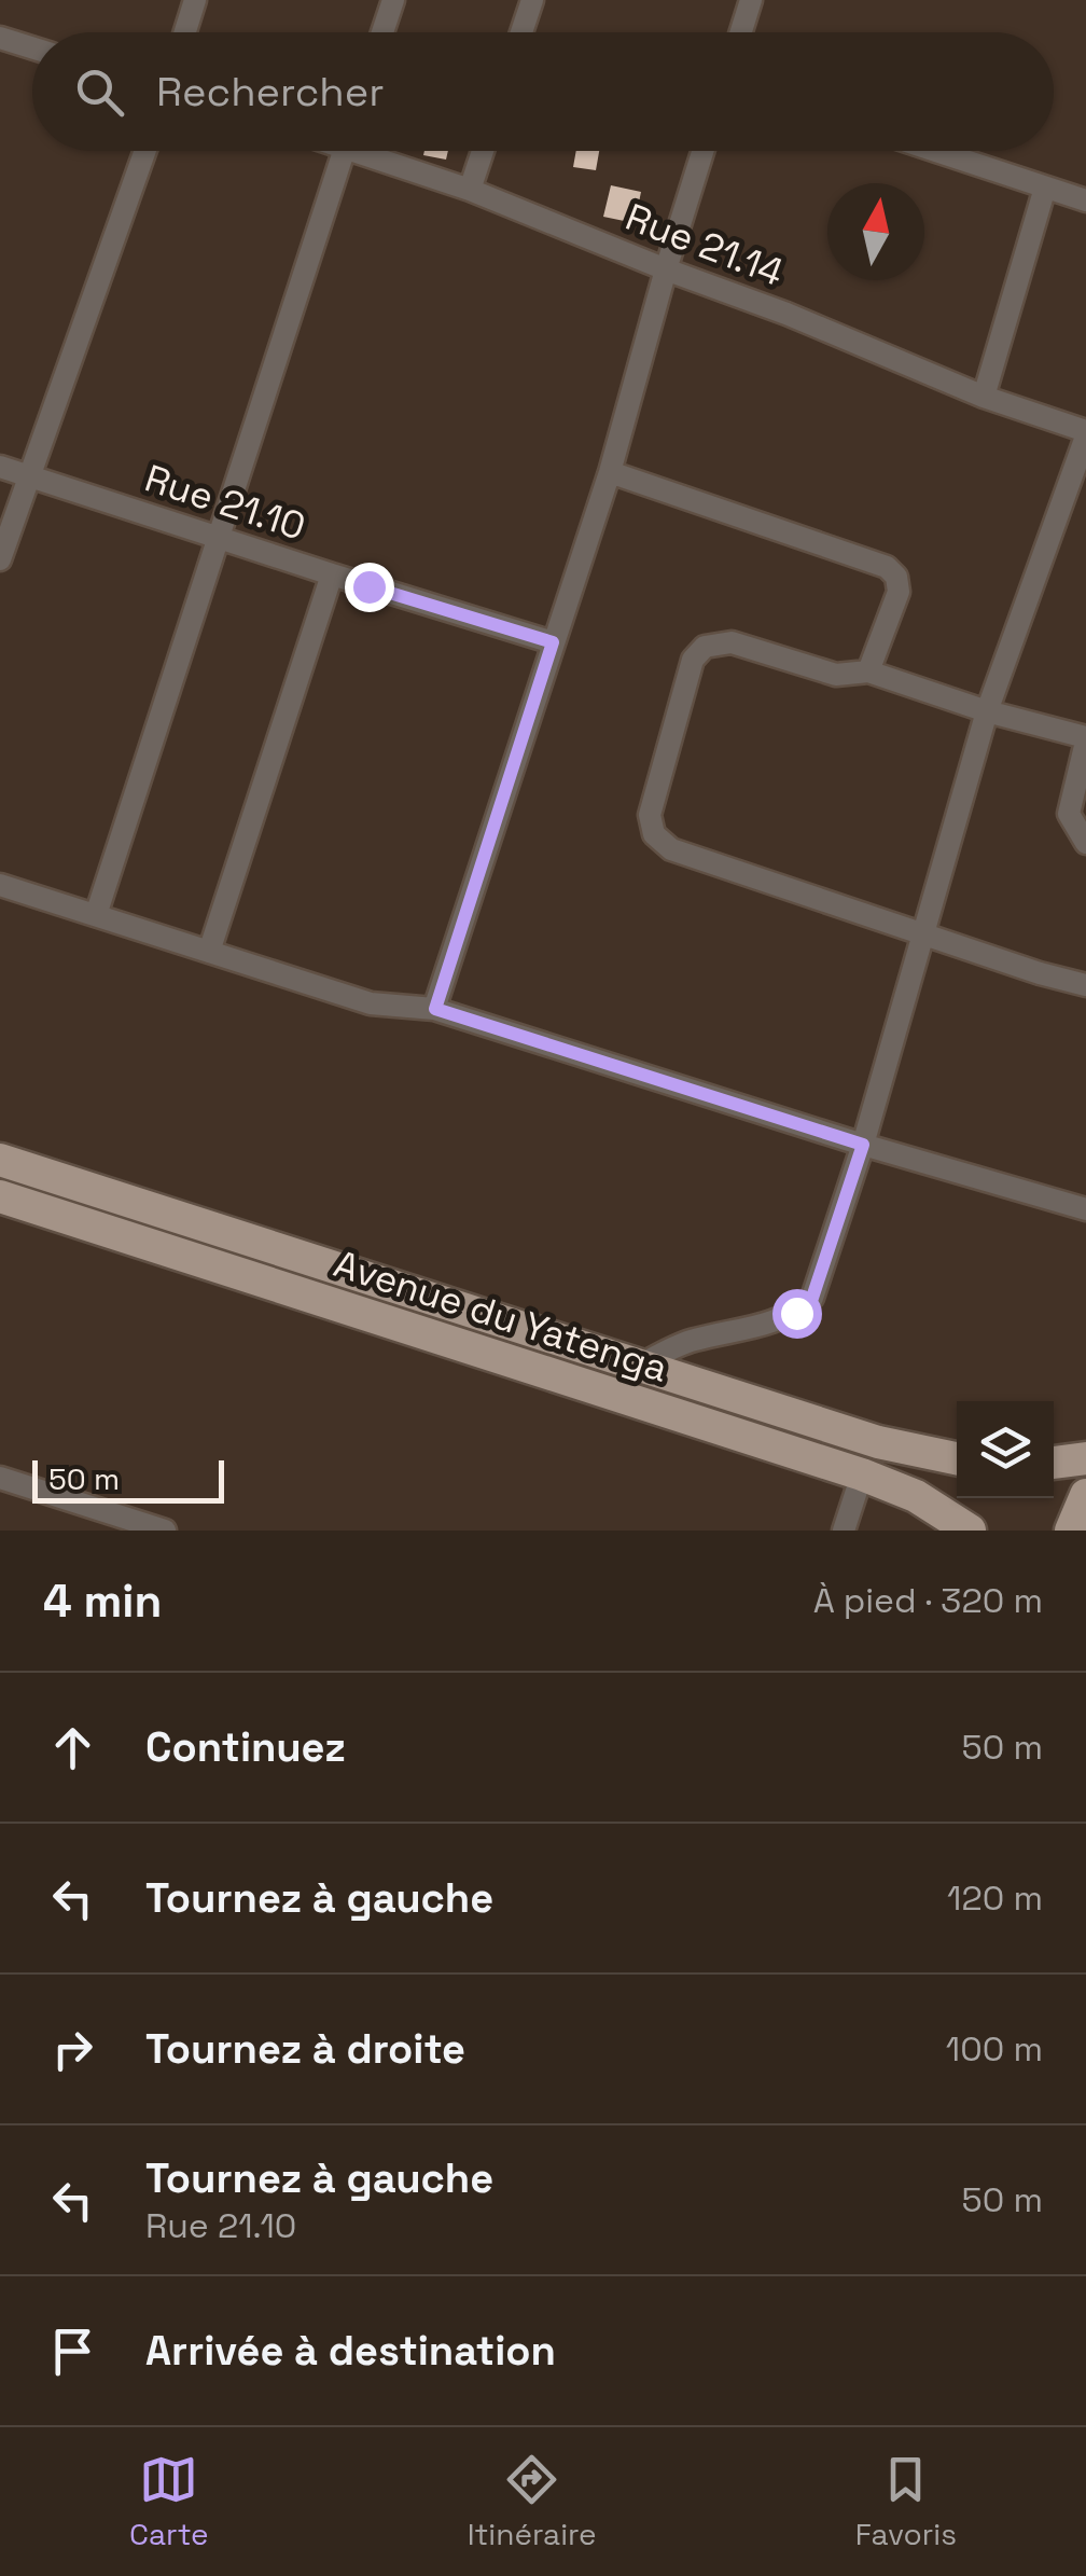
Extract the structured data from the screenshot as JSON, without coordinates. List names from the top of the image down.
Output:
{
  "streets": {
    "main road": ["Avenue du Yatenga"],
    "street": ["Rue 21.14", "Rue 21.10"]
  },
  "scale_bar": "50 m",
  "north": "top",
  "page": {
    "search": "Rechercher",
    "scale": "50 m",
    "heading": ["4 min", "À pied · 320 m"],
    "list": [
      ["Continuez", "50 m"],
      ["Tournez à gauche", "120 m"],
      ["Tournez à droite", "100 m"],
      ["Tournez à gauche", "Rue 21.10", "50 m"],
      "Arrivée à destination"
    ],
    "nav": ["Carte", "Itinéraire", "Favoris"]
  }
}
